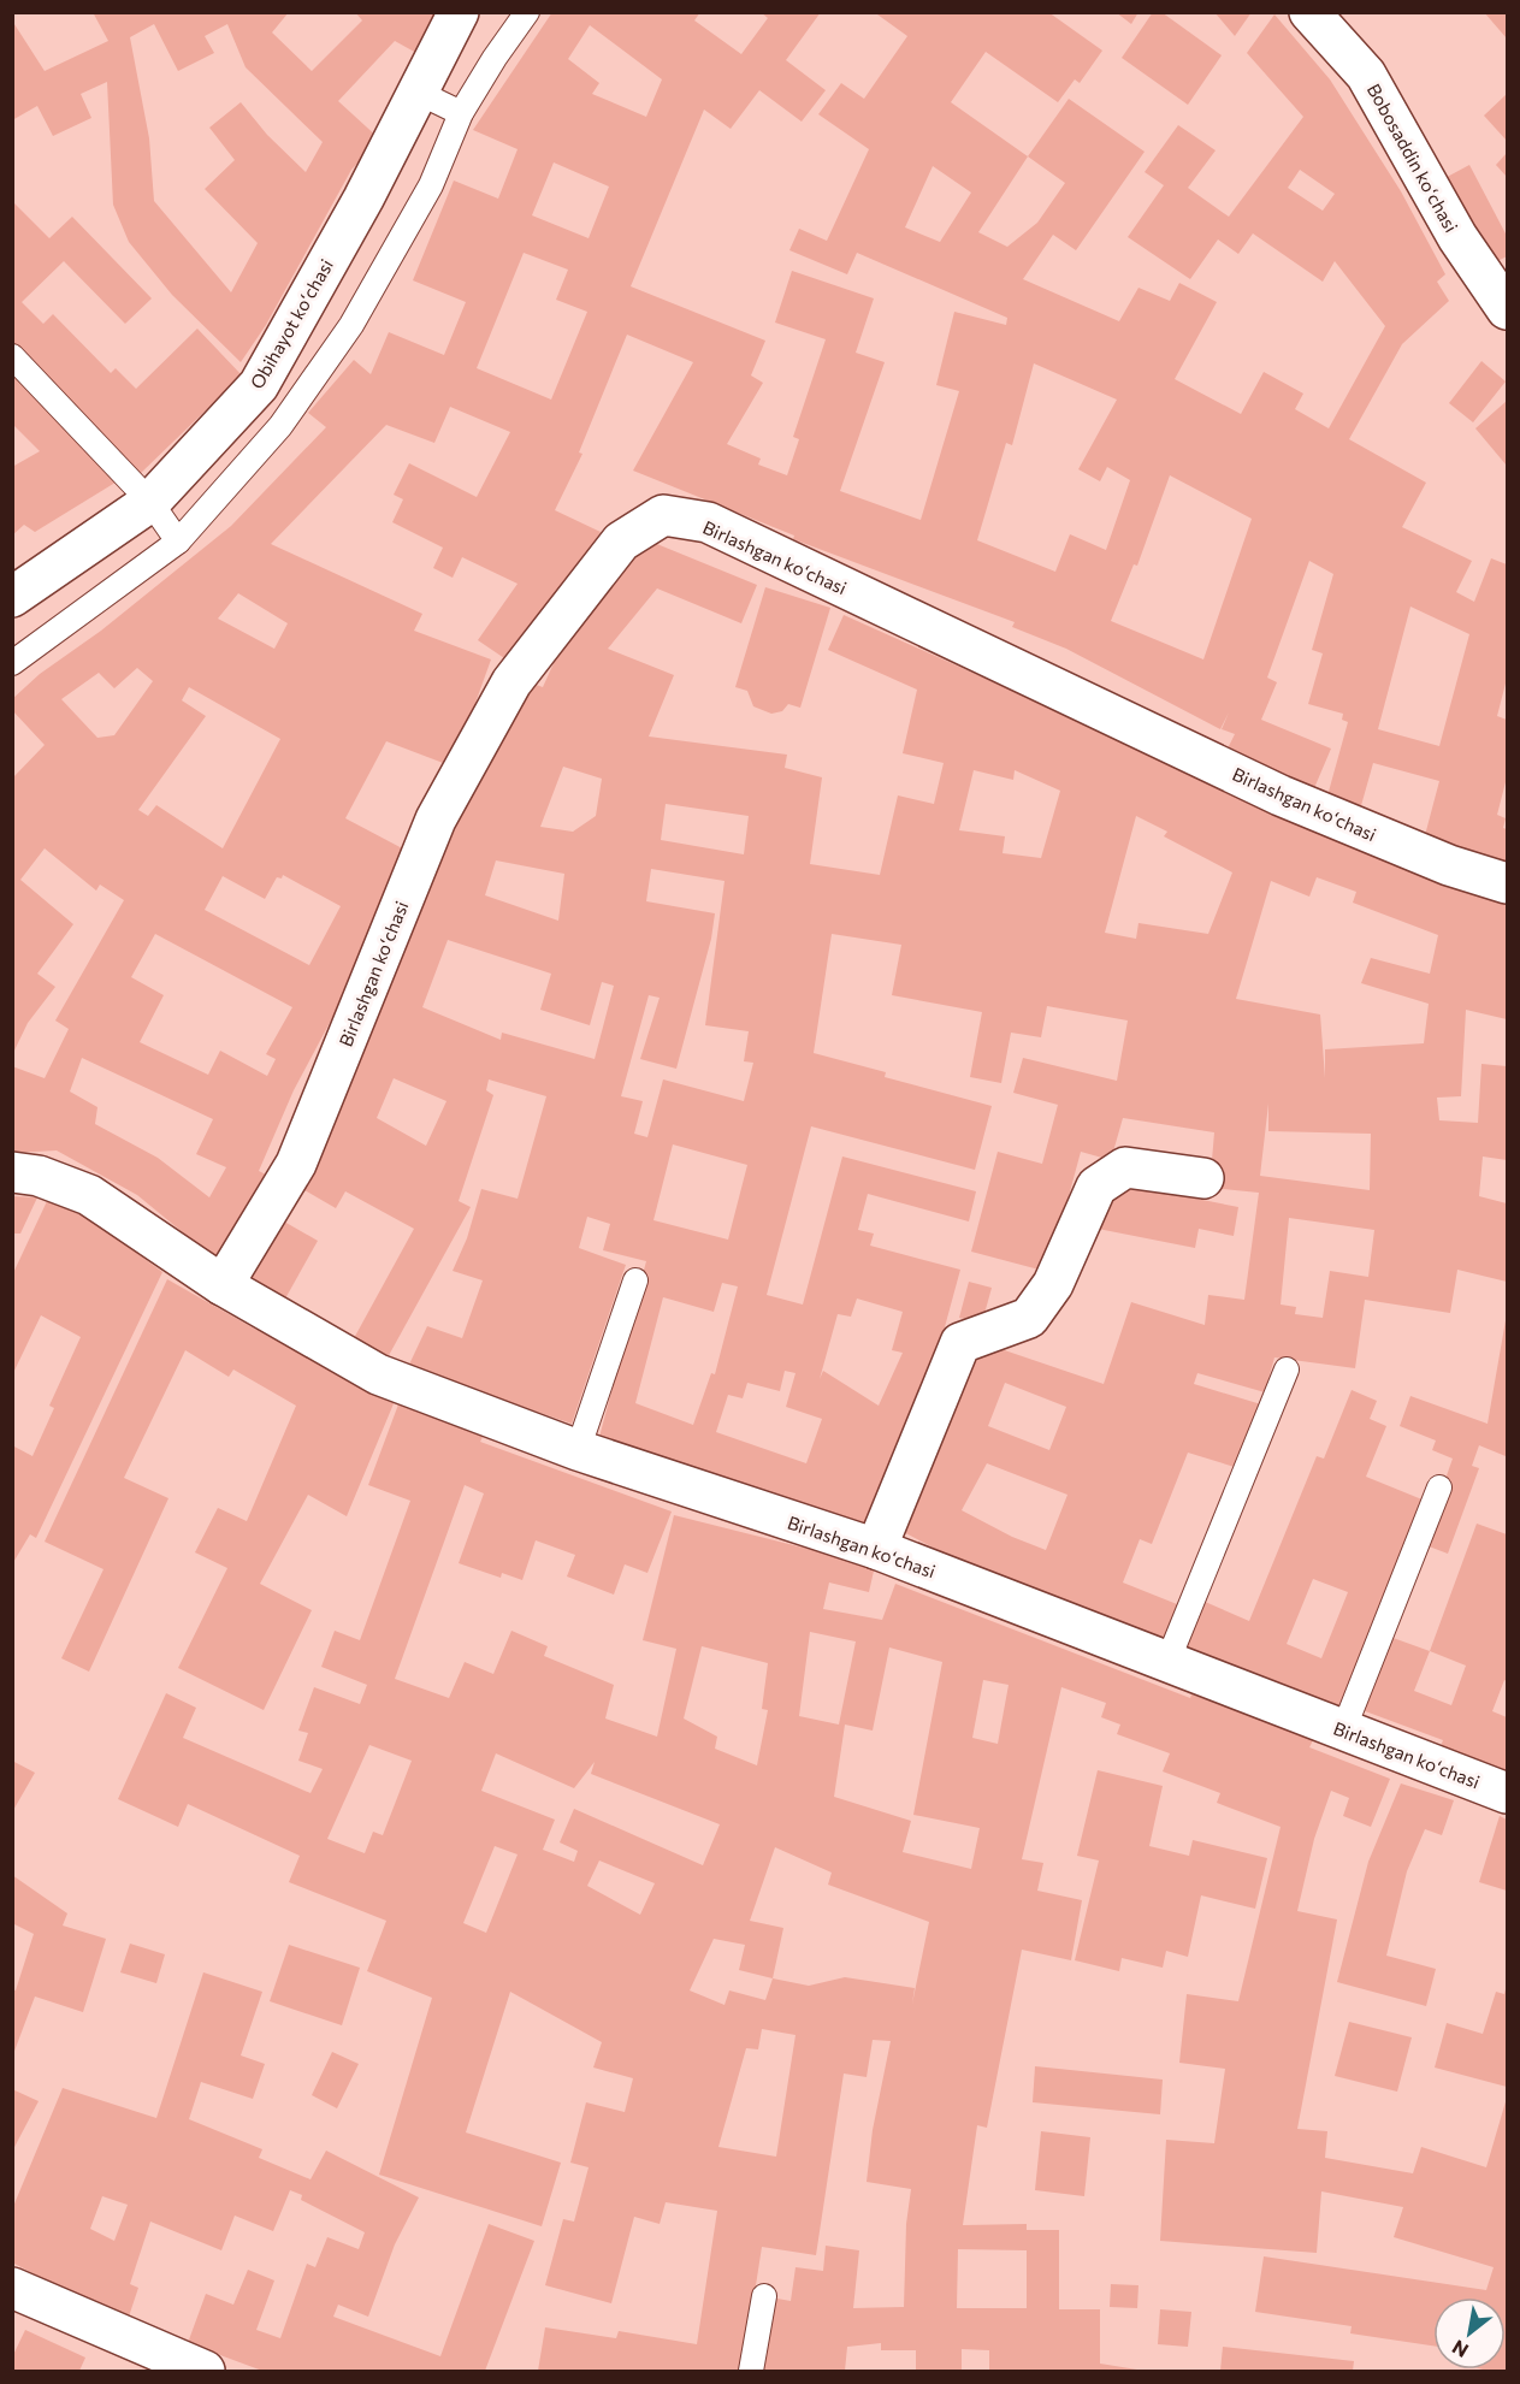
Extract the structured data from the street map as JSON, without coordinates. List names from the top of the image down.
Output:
{
  "streets": {
    "street": ["Bobosaddin koʻchasi", "Obihayot koʻchasi", "Birlashgan koʻchasi"]
  },
  "north": "bottom left"
}
